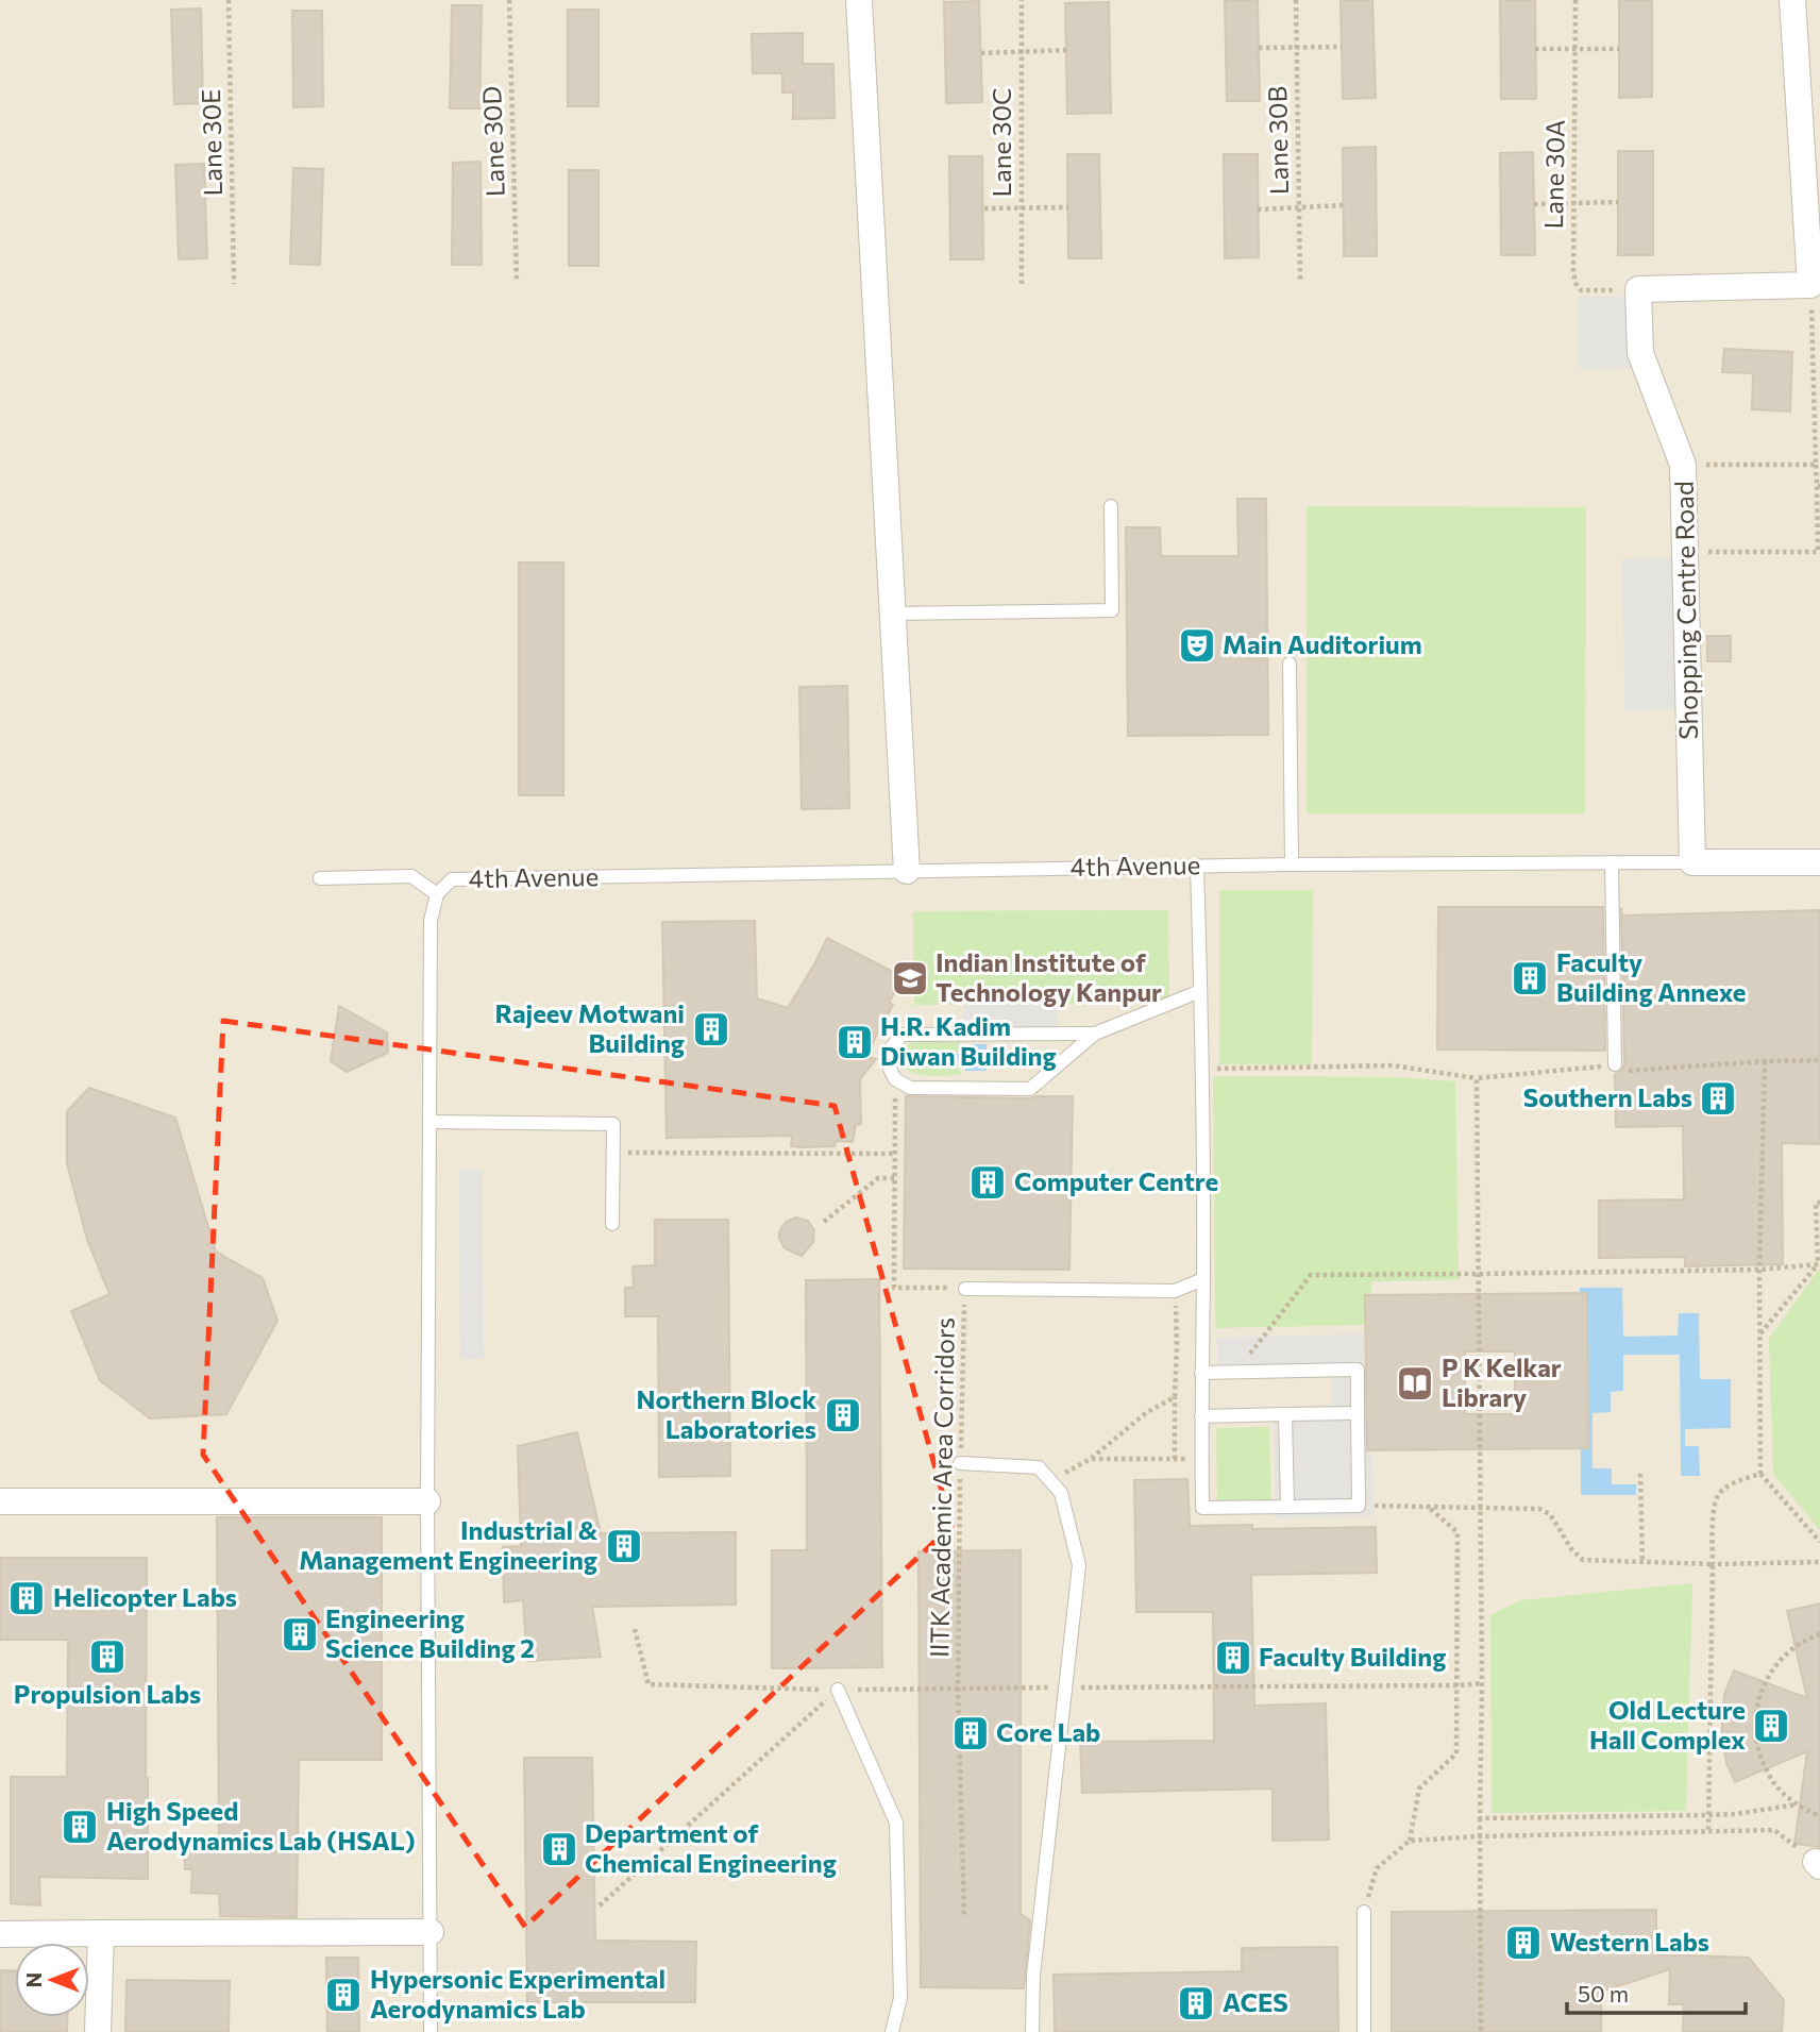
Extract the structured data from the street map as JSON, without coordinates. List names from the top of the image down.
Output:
{
  "streets": {
    "street": ["Shopping Centre Road", "4th Avenue"],
    "path": [
      "Lane 30B",
      "Lane 30D",
      "Lane 30E",
      "Lane 30C",
      "Lane 30A",
      "IITK Academic Area Corridors"
    ]
  },
  "crossings": [
    ["Lane 30A", "Shopping Centre Road"],
    ["Shopping Centre Road", "4th Avenue"]
  ],
  "places": {
    "theatre": ["Main Auditorium"],
    "school or university": ["Indian Institute of Technology Kanpur"],
    "building": [
      "Faculty Building Annexe",
      "Rajeev Motwani Building",
      "H.R. Kadim Diwan Building",
      "Southern Labs",
      "Computer Centre",
      "Northern Block Laboratories",
      "Industrial & Management Engineering",
      "Helicopter Labs",
      "Engineering Science Building 2",
      "Propulsion Labs",
      "Faculty Building",
      "Old Lecture Hall Complex",
      "Core Lab",
      "High Speed Aerodynamics Lab (HSAL)",
      "Department of Chemical Engineering",
      "Western Labs",
      "Hypersonic Experimental Aerodynamics Lab",
      "ACES"
    ],
    "library": ["P K Kelkar Library"]
  },
  "scale_bar": "50 m",
  "north": "left"
}
